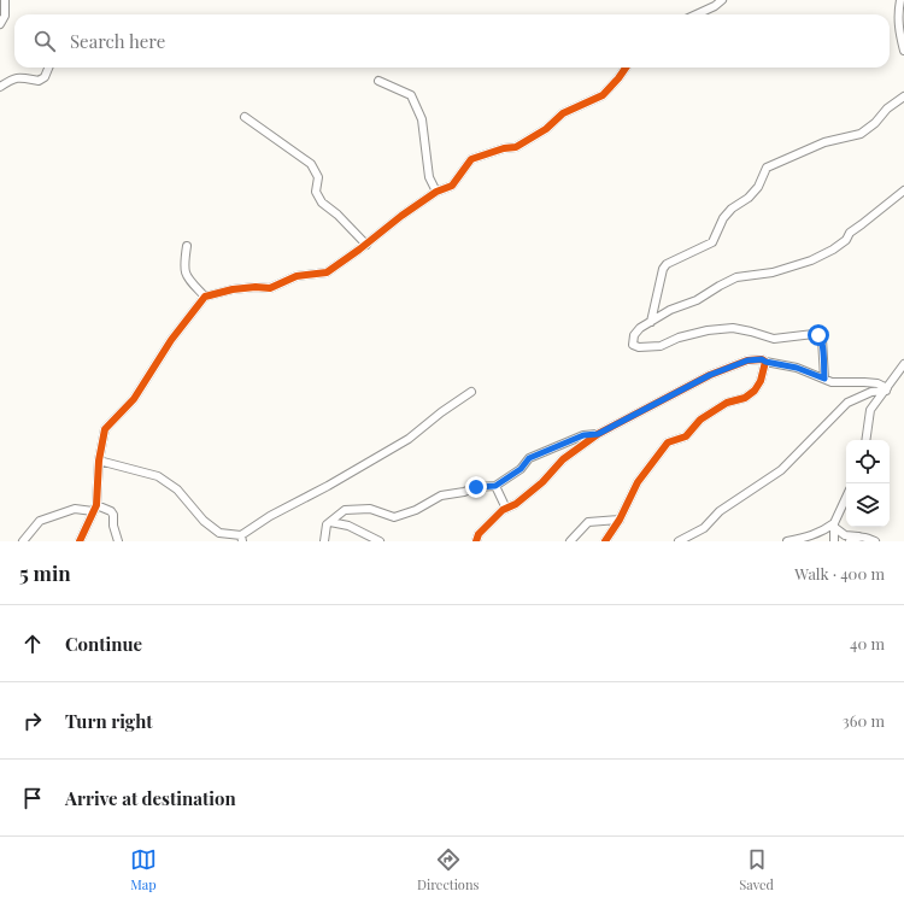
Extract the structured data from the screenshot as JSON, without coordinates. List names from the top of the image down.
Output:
{
  "page": {
    "search": "Search here",
    "heading": ["5 min", "Walk · 400 m"],
    "list": [
      ["Continue", "40 m"],
      ["Turn right", "360 m"],
      "Arrive at destination"
    ],
    "nav": ["Map", "Directions", "Saved"]
  }
}
